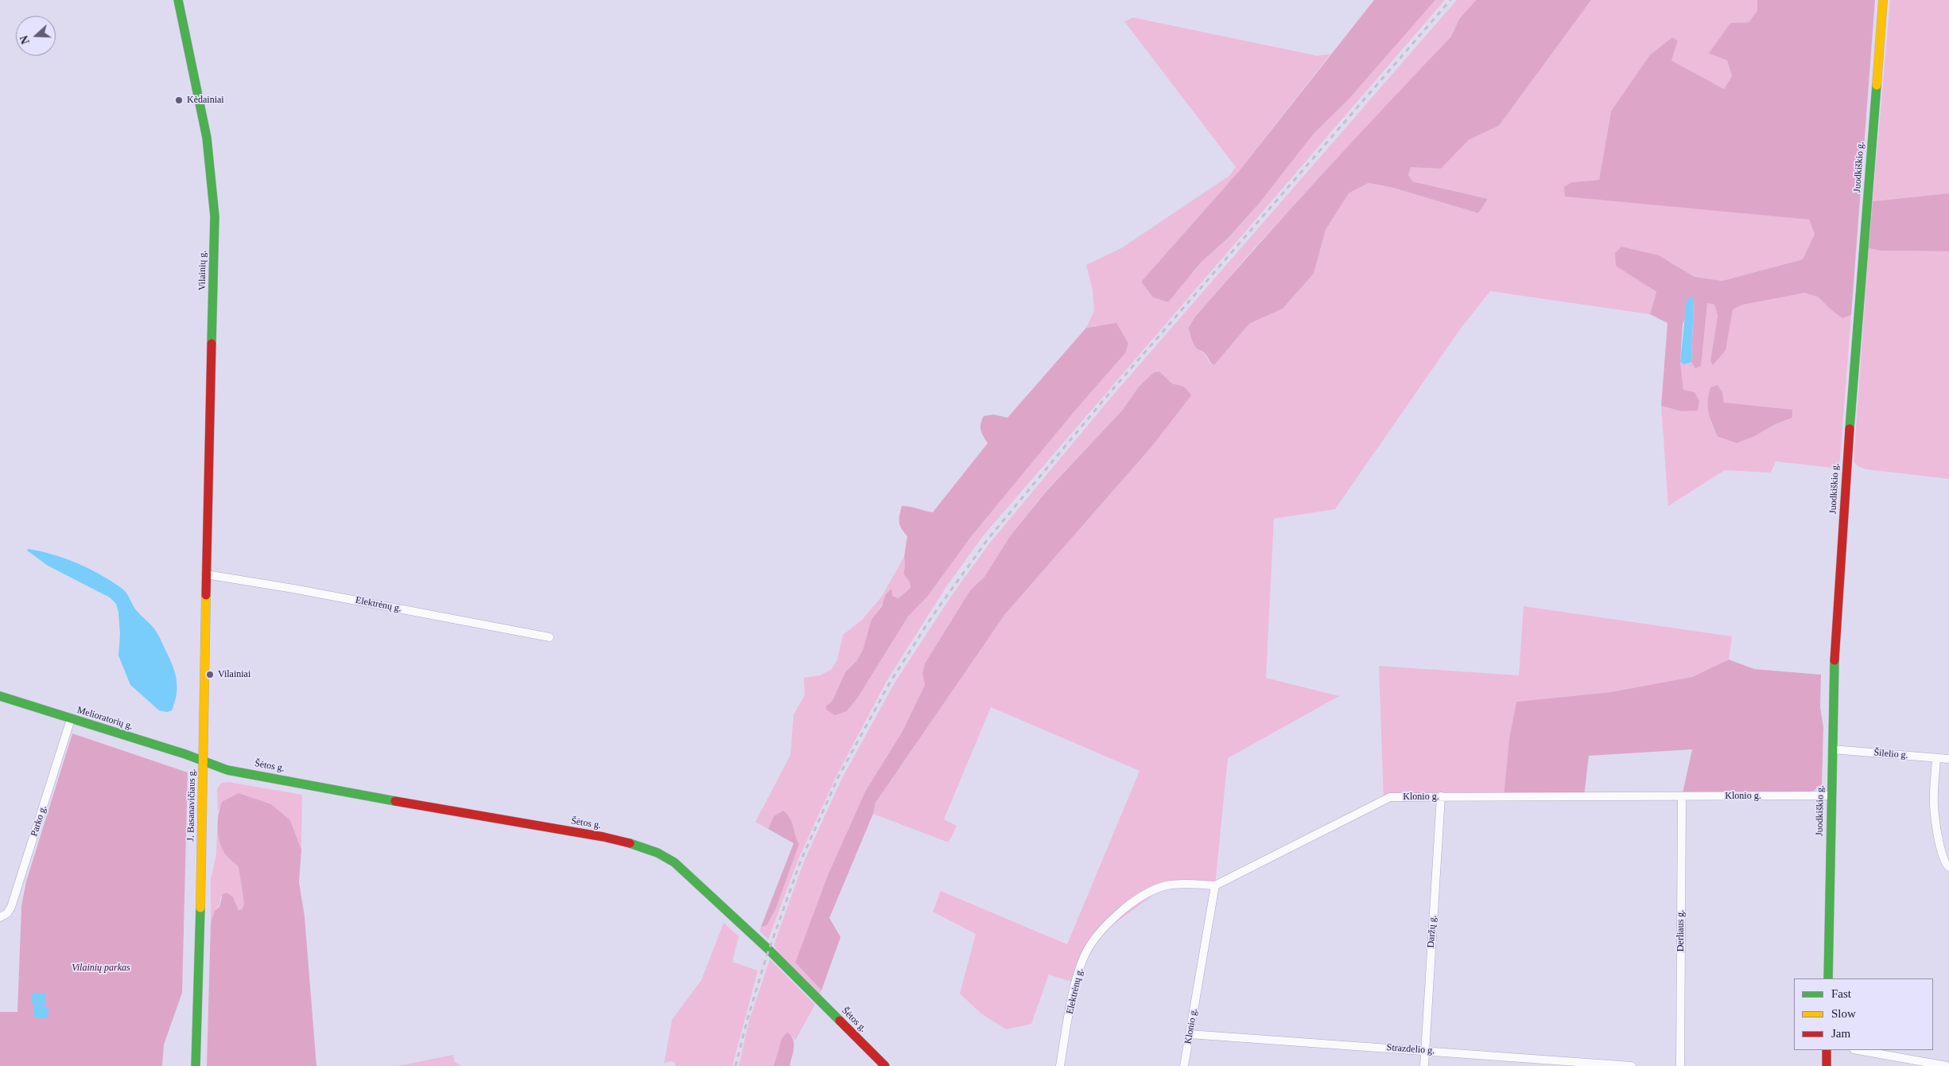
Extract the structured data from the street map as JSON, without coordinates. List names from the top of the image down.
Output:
{
  "streets": {
    "main road": [
      "Juodkiškio g.",
      "Vilainių g.",
      "Melioratorių g.",
      "Šėtos g.",
      "J. Basanavičiaus g."
    ],
    "street": [
      "Elektrėnų g.",
      "Šilelio g.",
      "Klonio g.",
      "Parko g.",
      "Derliaus g.",
      "Daržų g.",
      "Strazdelio g."
    ]
  },
  "crossings": [
    ["Juodkiškio g.", "Šilelio g."],
    ["Juodkiškio g.", "Klonio g."],
    ["Vilainių g.", "J. Basanavičiaus g."],
    ["Elektrėnų g.", "Klonio g."],
    ["Elektrėnų g.", "J. Basanavičiaus g."],
    ["Melioratorių g.", "Šėtos g."],
    ["Melioratorių g.", "J. Basanavičiaus g."],
    ["Melioratorių g.", "Parko g."],
    ["Šėtos g.", "J. Basanavičiaus g."],
    ["Klonio g.", "Derliaus g."],
    ["Klonio g.", "Daržų g."],
    ["Klonio g.", "Strazdelio g."],
    ["Daržų g.", "Strazdelio g."]
  ],
  "parks": ["Vilainių parkas"],
  "places": ["Kėdainiai", "Vilainiai"],
  "legend": ["Fast", "Slow", "Jam"],
  "north": "left"
}
